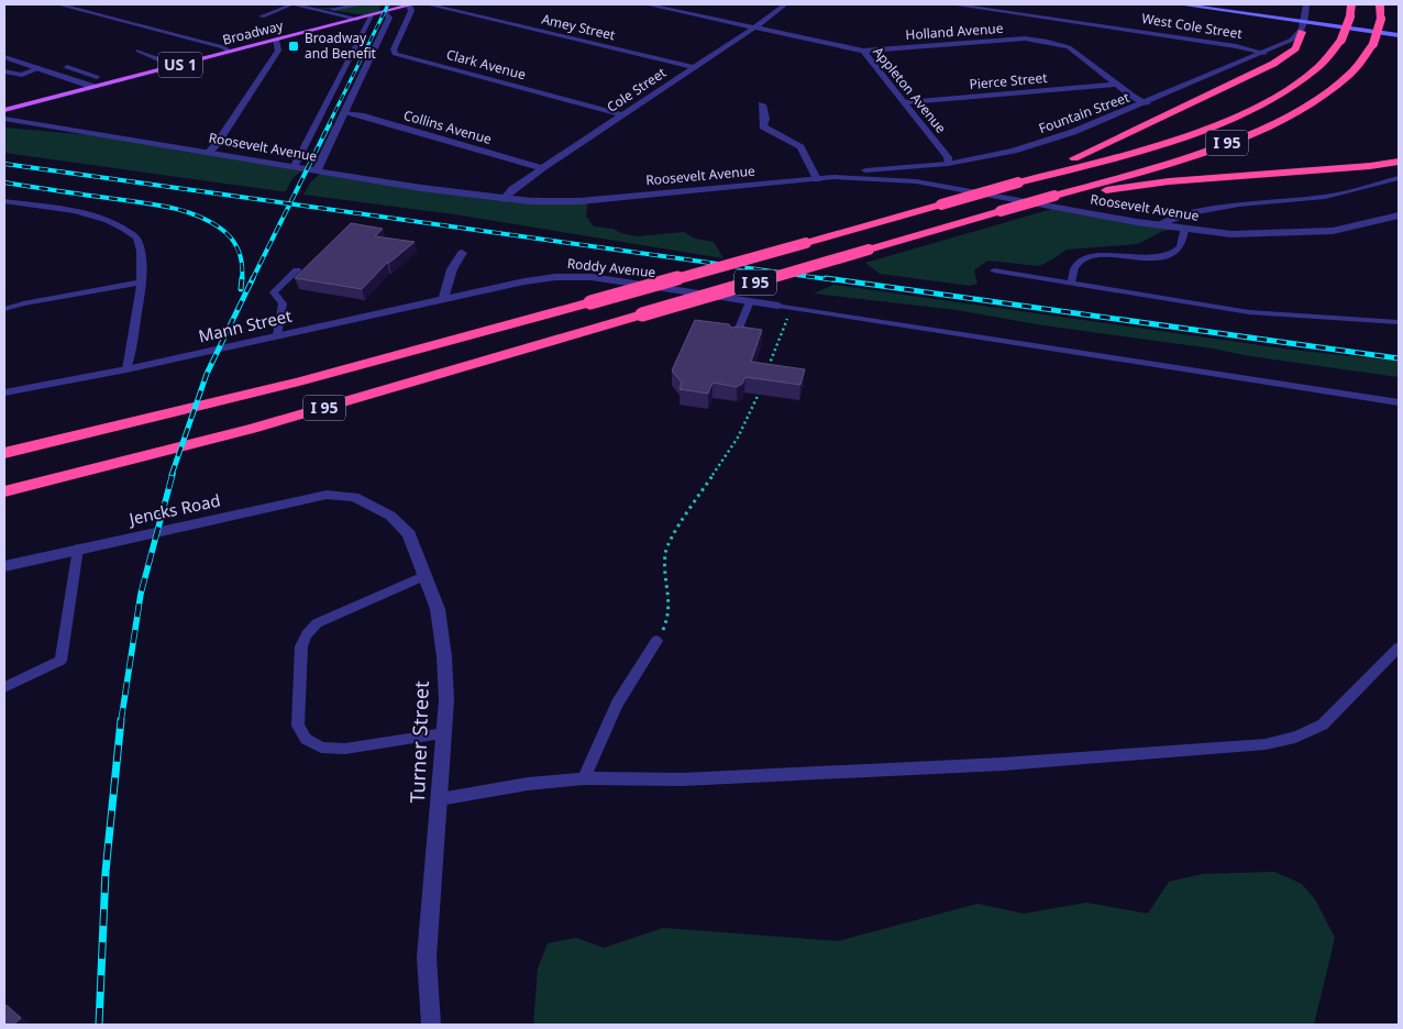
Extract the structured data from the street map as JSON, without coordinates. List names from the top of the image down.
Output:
{
  "streets": {
    "highway": ["I 95"],
    "main road": ["Broadway", "US 1"],
    "street": [
      "West Cole Street",
      "Amey Street",
      "Holland Avenue",
      "Clark Avenue",
      "Pierce Street",
      "Cole Street",
      "Appleton Avenue",
      "Fountain Street",
      "Collins Avenue",
      "Roosevelt Avenue",
      "Roddy Avenue",
      "Mann Street",
      "Jencks Road",
      "Turner Street"
    ]
  },
  "crossings": [
    ["West Cole Street", "Fountain Street"],
    ["Amey Street", "Cole Street"],
    ["Holland Avenue", "Pierce Street"],
    ["Holland Avenue", "Appleton Avenue"],
    ["Holland Avenue", "Fountain Street"],
    ["Broadway", "Clark Avenue"],
    ["Clark Avenue", "Cole Street"],
    ["Pierce Street", "Appleton Avenue"],
    ["Cole Street", "Appleton Avenue"],
    ["Cole Street", "Collins Avenue"],
    ["Cole Street", "Roosevelt Avenue"],
    ["Appleton Avenue", "Fountain Street"],
    ["Fountain Street", "Roosevelt Avenue"],
    ["Roddy Avenue", "Mann Street"],
    ["Jencks Road", "Turner Street"]
  ],
  "places": {
    "transit": ["Broadway and Benefit"]
  }
}
